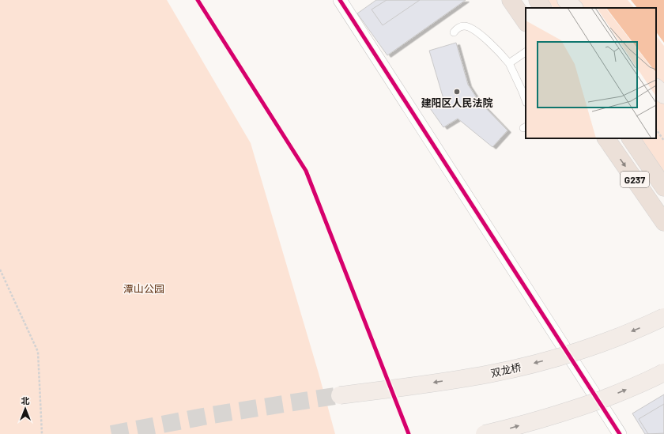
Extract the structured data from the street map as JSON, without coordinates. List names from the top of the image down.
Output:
{
  "streets": {
    "highway": ["G237"],
    "main road": ["双龙桥"]
  },
  "parks": ["潭山公园"],
  "places": ["建阳区人民法院"],
  "north": "top"
}
